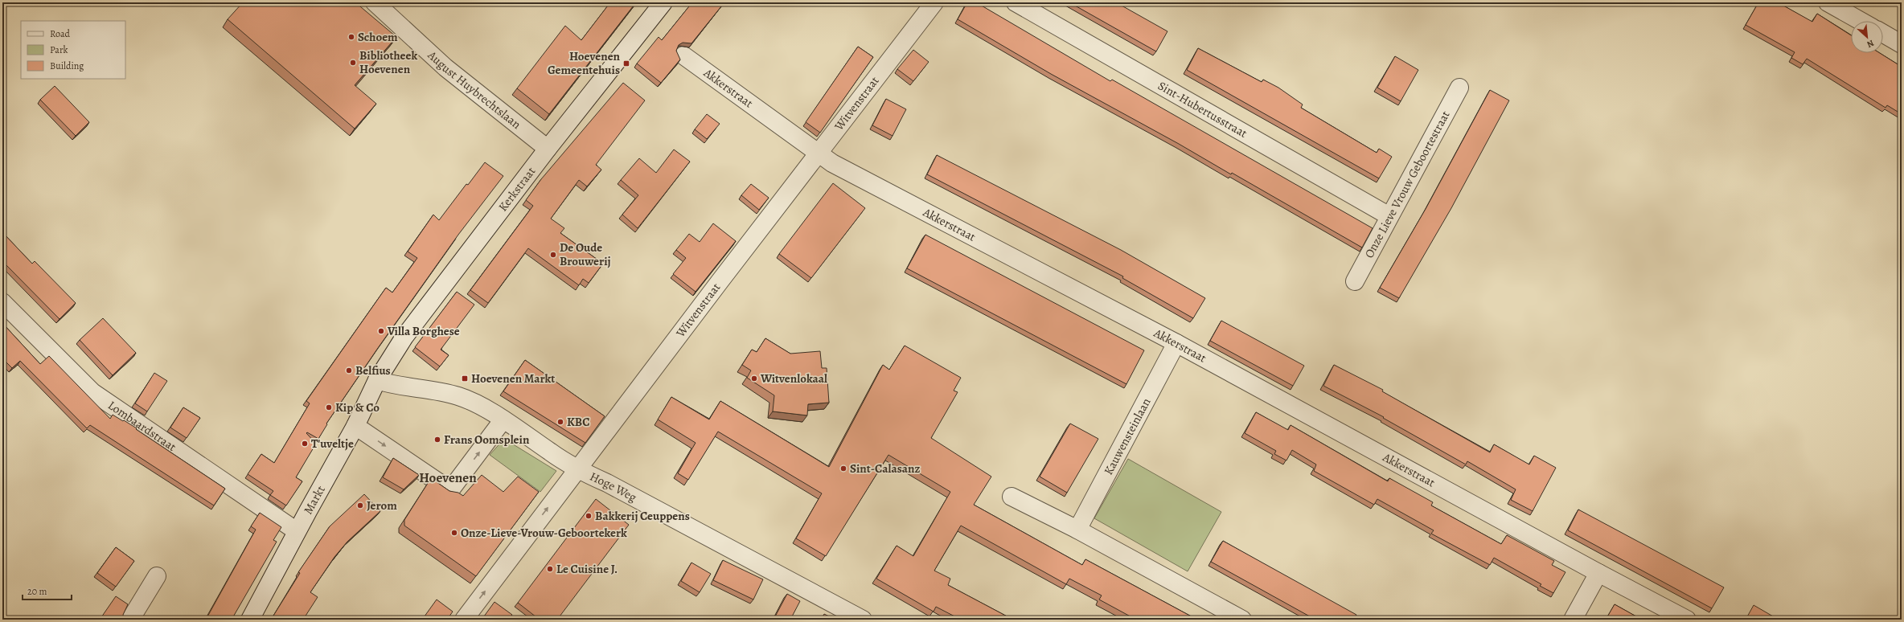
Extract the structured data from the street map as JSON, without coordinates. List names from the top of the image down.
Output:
{
  "streets": {
    "street": [
      "Akkerstraat",
      "August Huybrechtslaan",
      "Witvenstraat",
      "Sint-Hubertusstraat",
      "Onze Lieve Vrouw Geboortestraat",
      "Kerkstraat",
      "Lombaardstraat",
      "Kauwensteinlaan",
      "Hoge Weg",
      "Markt"
    ]
  },
  "crossings": [
    ["Akkerstraat", "Witvenstraat"],
    ["Akkerstraat", "Kauwensteinlaan"],
    ["August Huybrechtslaan", "Kerkstraat"],
    ["Witvenstraat", "Hoge Weg"],
    ["Sint-Hubertusstraat", "Onze Lieve Vrouw Geboortestraat"],
    ["Kerkstraat", "Hoge Weg"],
    ["Kerkstraat", "Markt"],
    ["Lombaardstraat", "Markt"],
    ["Hoge Weg", "Markt"]
  ],
  "districts": ["Hoevenen"],
  "places": {
    "other": [
      "Schoem",
      "Bibliotheek Hoevenen",
      "De Oude Brouwerij",
      "Villa Borghese",
      "Belfius",
      "Witvenlokaal",
      "Kip & Co",
      "KBC",
      "Frans Oomsplein",
      "T'uveltje",
      "Sint-Calasanz",
      "Jerom",
      "Bakkerij Ceuppens",
      "Onze-Lieve-Vrouw-Geboortekerk",
      "Le Cuisine J."
    ],
    "transit": ["Hoevenen Gemeentehuis", "Hoevenen Markt"]
  },
  "legend": ["Road", "Park", "Building"],
  "scale_bar": "20 m",
  "north": "bottom right"
}
